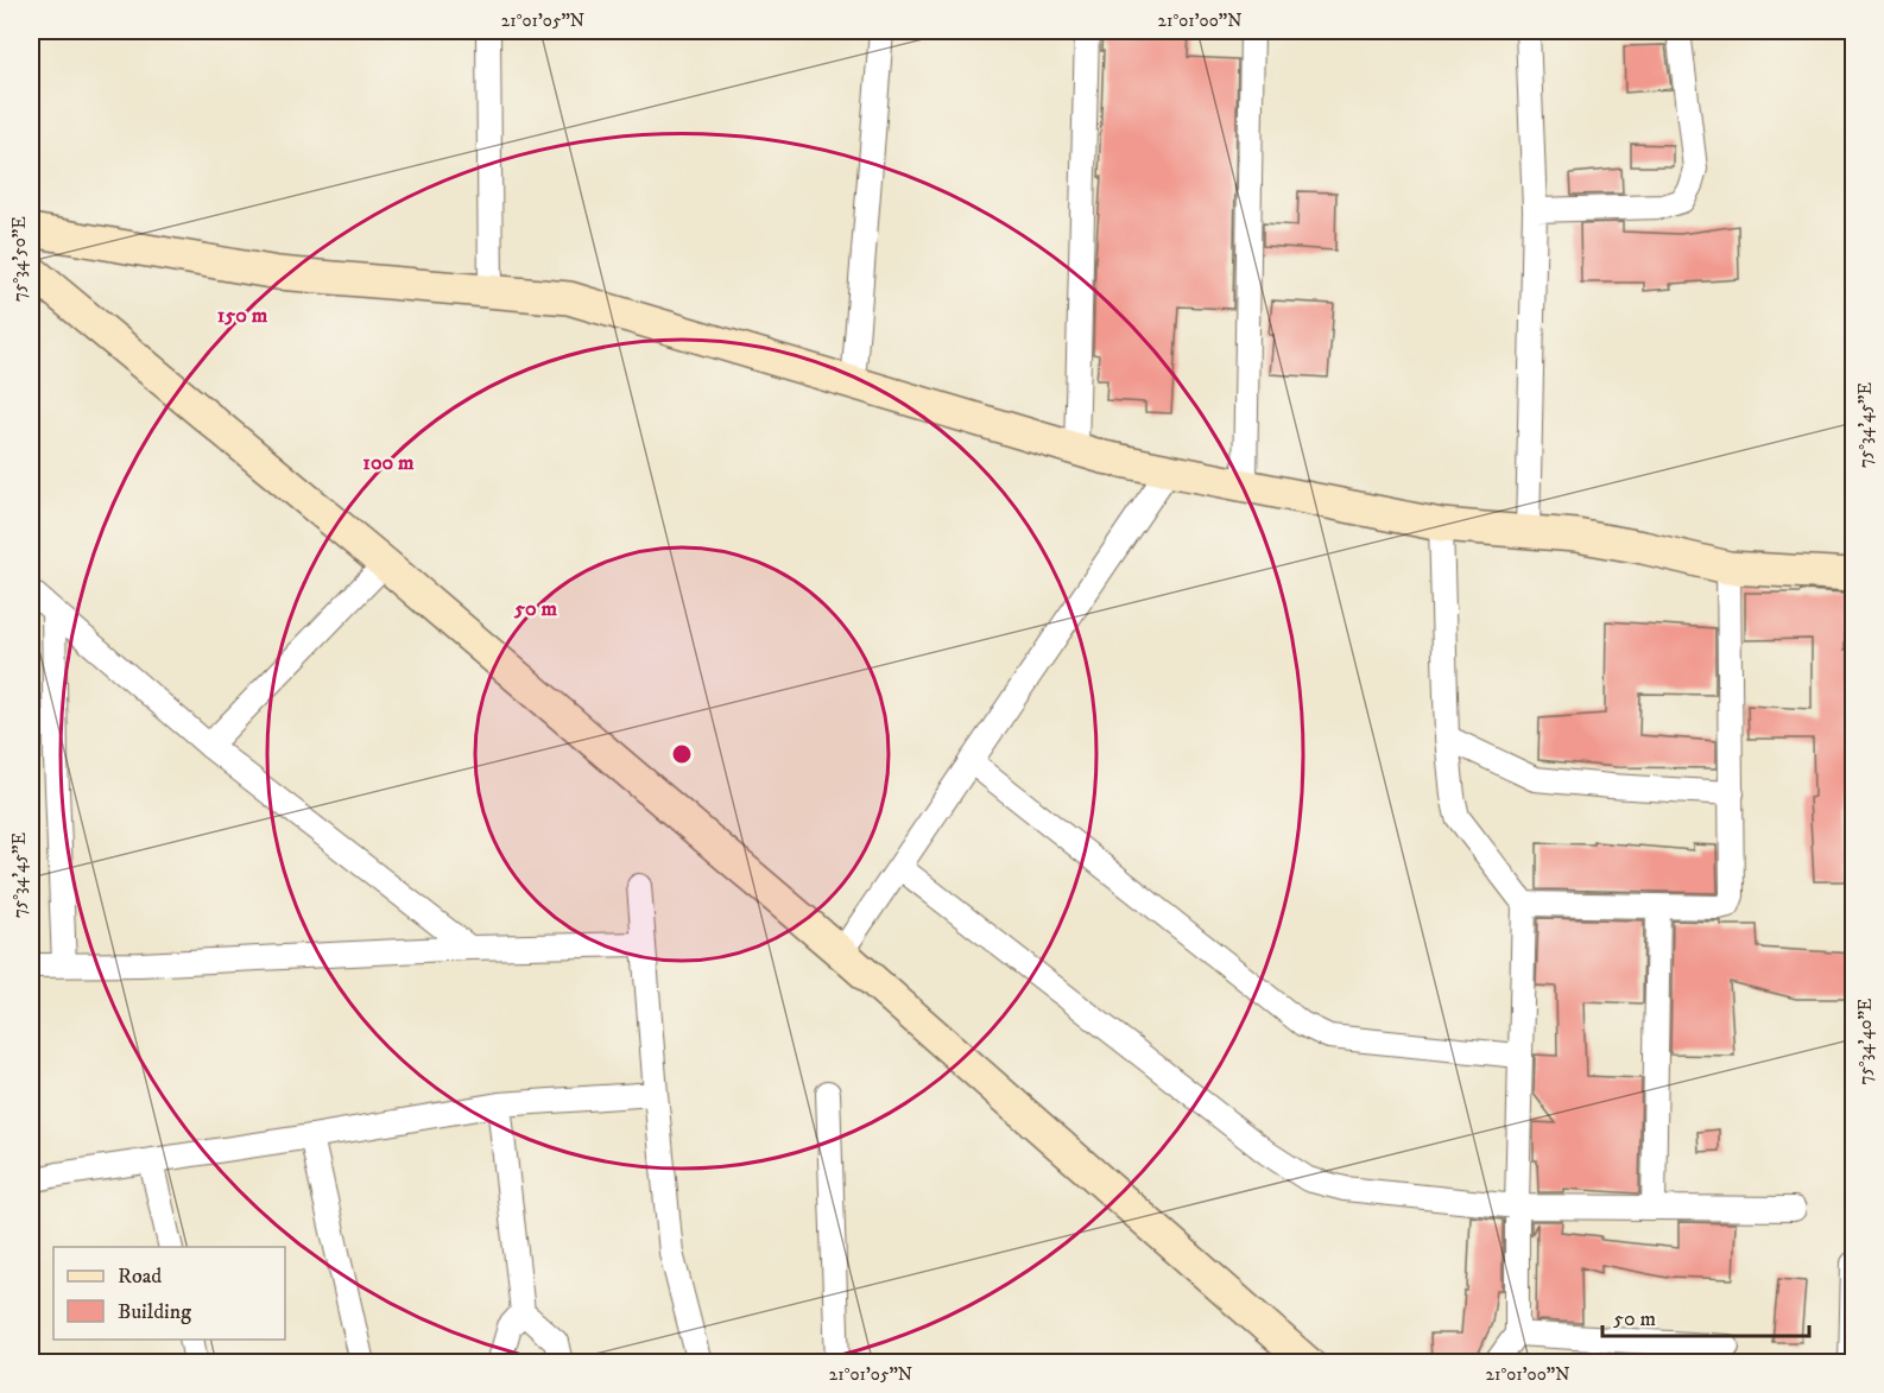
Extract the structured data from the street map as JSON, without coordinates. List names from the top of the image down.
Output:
{
  "legend": ["Road", "Building"],
  "scale_bar": "50 m",
  "coordinates": [
    "21°01'05\"N",
    "21°01'00\"N",
    "75°34'50\"E",
    "75°34'45\"E",
    "75°34'40\"E"
  ],
  "rings": ["150 m", "100 m", "50 m"]
}
